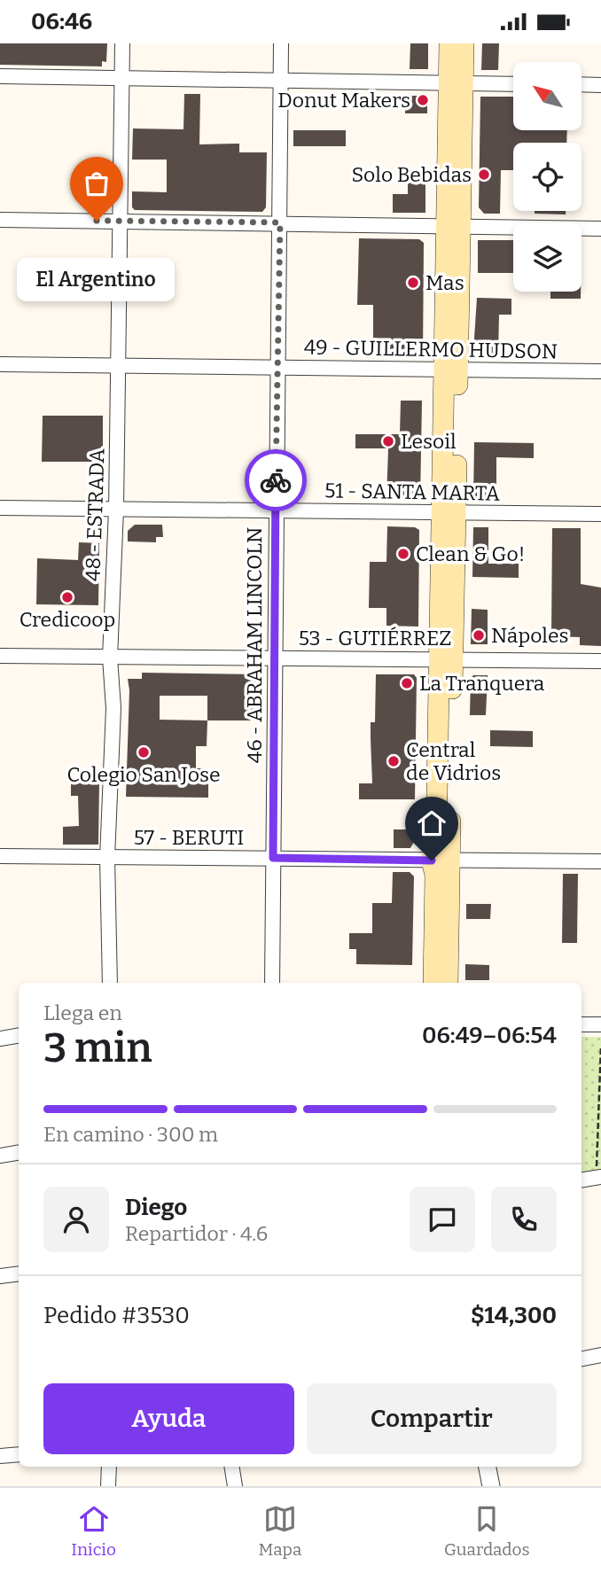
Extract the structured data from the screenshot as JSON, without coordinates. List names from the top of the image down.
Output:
{
  "streets": {
    "street": [
      "49 - GUILLERMO HUDSON",
      "51 - SANTA MARTA",
      "48 - ESTRADA",
      "53 - GUTIÉRREZ",
      "46 - ABRAHAM LINCOLN",
      "57 - BERUTI"
    ]
  },
  "crossings": [
    ["49 - GUILLERMO HUDSON", "48 - ESTRADA"],
    ["49 - GUILLERMO HUDSON", "46 - ABRAHAM LINCOLN"],
    ["51 - SANTA MARTA", "48 - ESTRADA"],
    ["51 - SANTA MARTA", "46 - ABRAHAM LINCOLN"],
    ["48 - ESTRADA", "53 - GUTIÉRREZ"],
    ["48 - ESTRADA", "57 - BERUTI"],
    ["53 - GUTIÉRREZ", "46 - ABRAHAM LINCOLN"],
    ["46 - ABRAHAM LINCOLN", "57 - BERUTI"]
  ],
  "places": [
    "Donut Makers",
    "Solo Bebidas",
    "El Argentino",
    "Mas",
    "Lesoil",
    "Clean & Go!",
    "Credicoop",
    "Nápoles",
    "La Tranquera",
    "Colegio San Jose",
    "Central de Vidrios"
  ],
  "north": "top left",
  "page": {
    "status": "06:46",
    "bubble": "El Argentino",
    "heading": ["3 min", "Llega en", "06:49–06:54"],
    "panel": [
      "Diego",
      "Repartidor · 4.6",
      "Pedido #3530",
      "$14,300"
    ],
    "bar": "En camino · 300 m",
    "buttons": ["Ayuda", "Compartir"],
    "tabs": ["Inicio", "Mapa", "Guardados"]
  }
}
